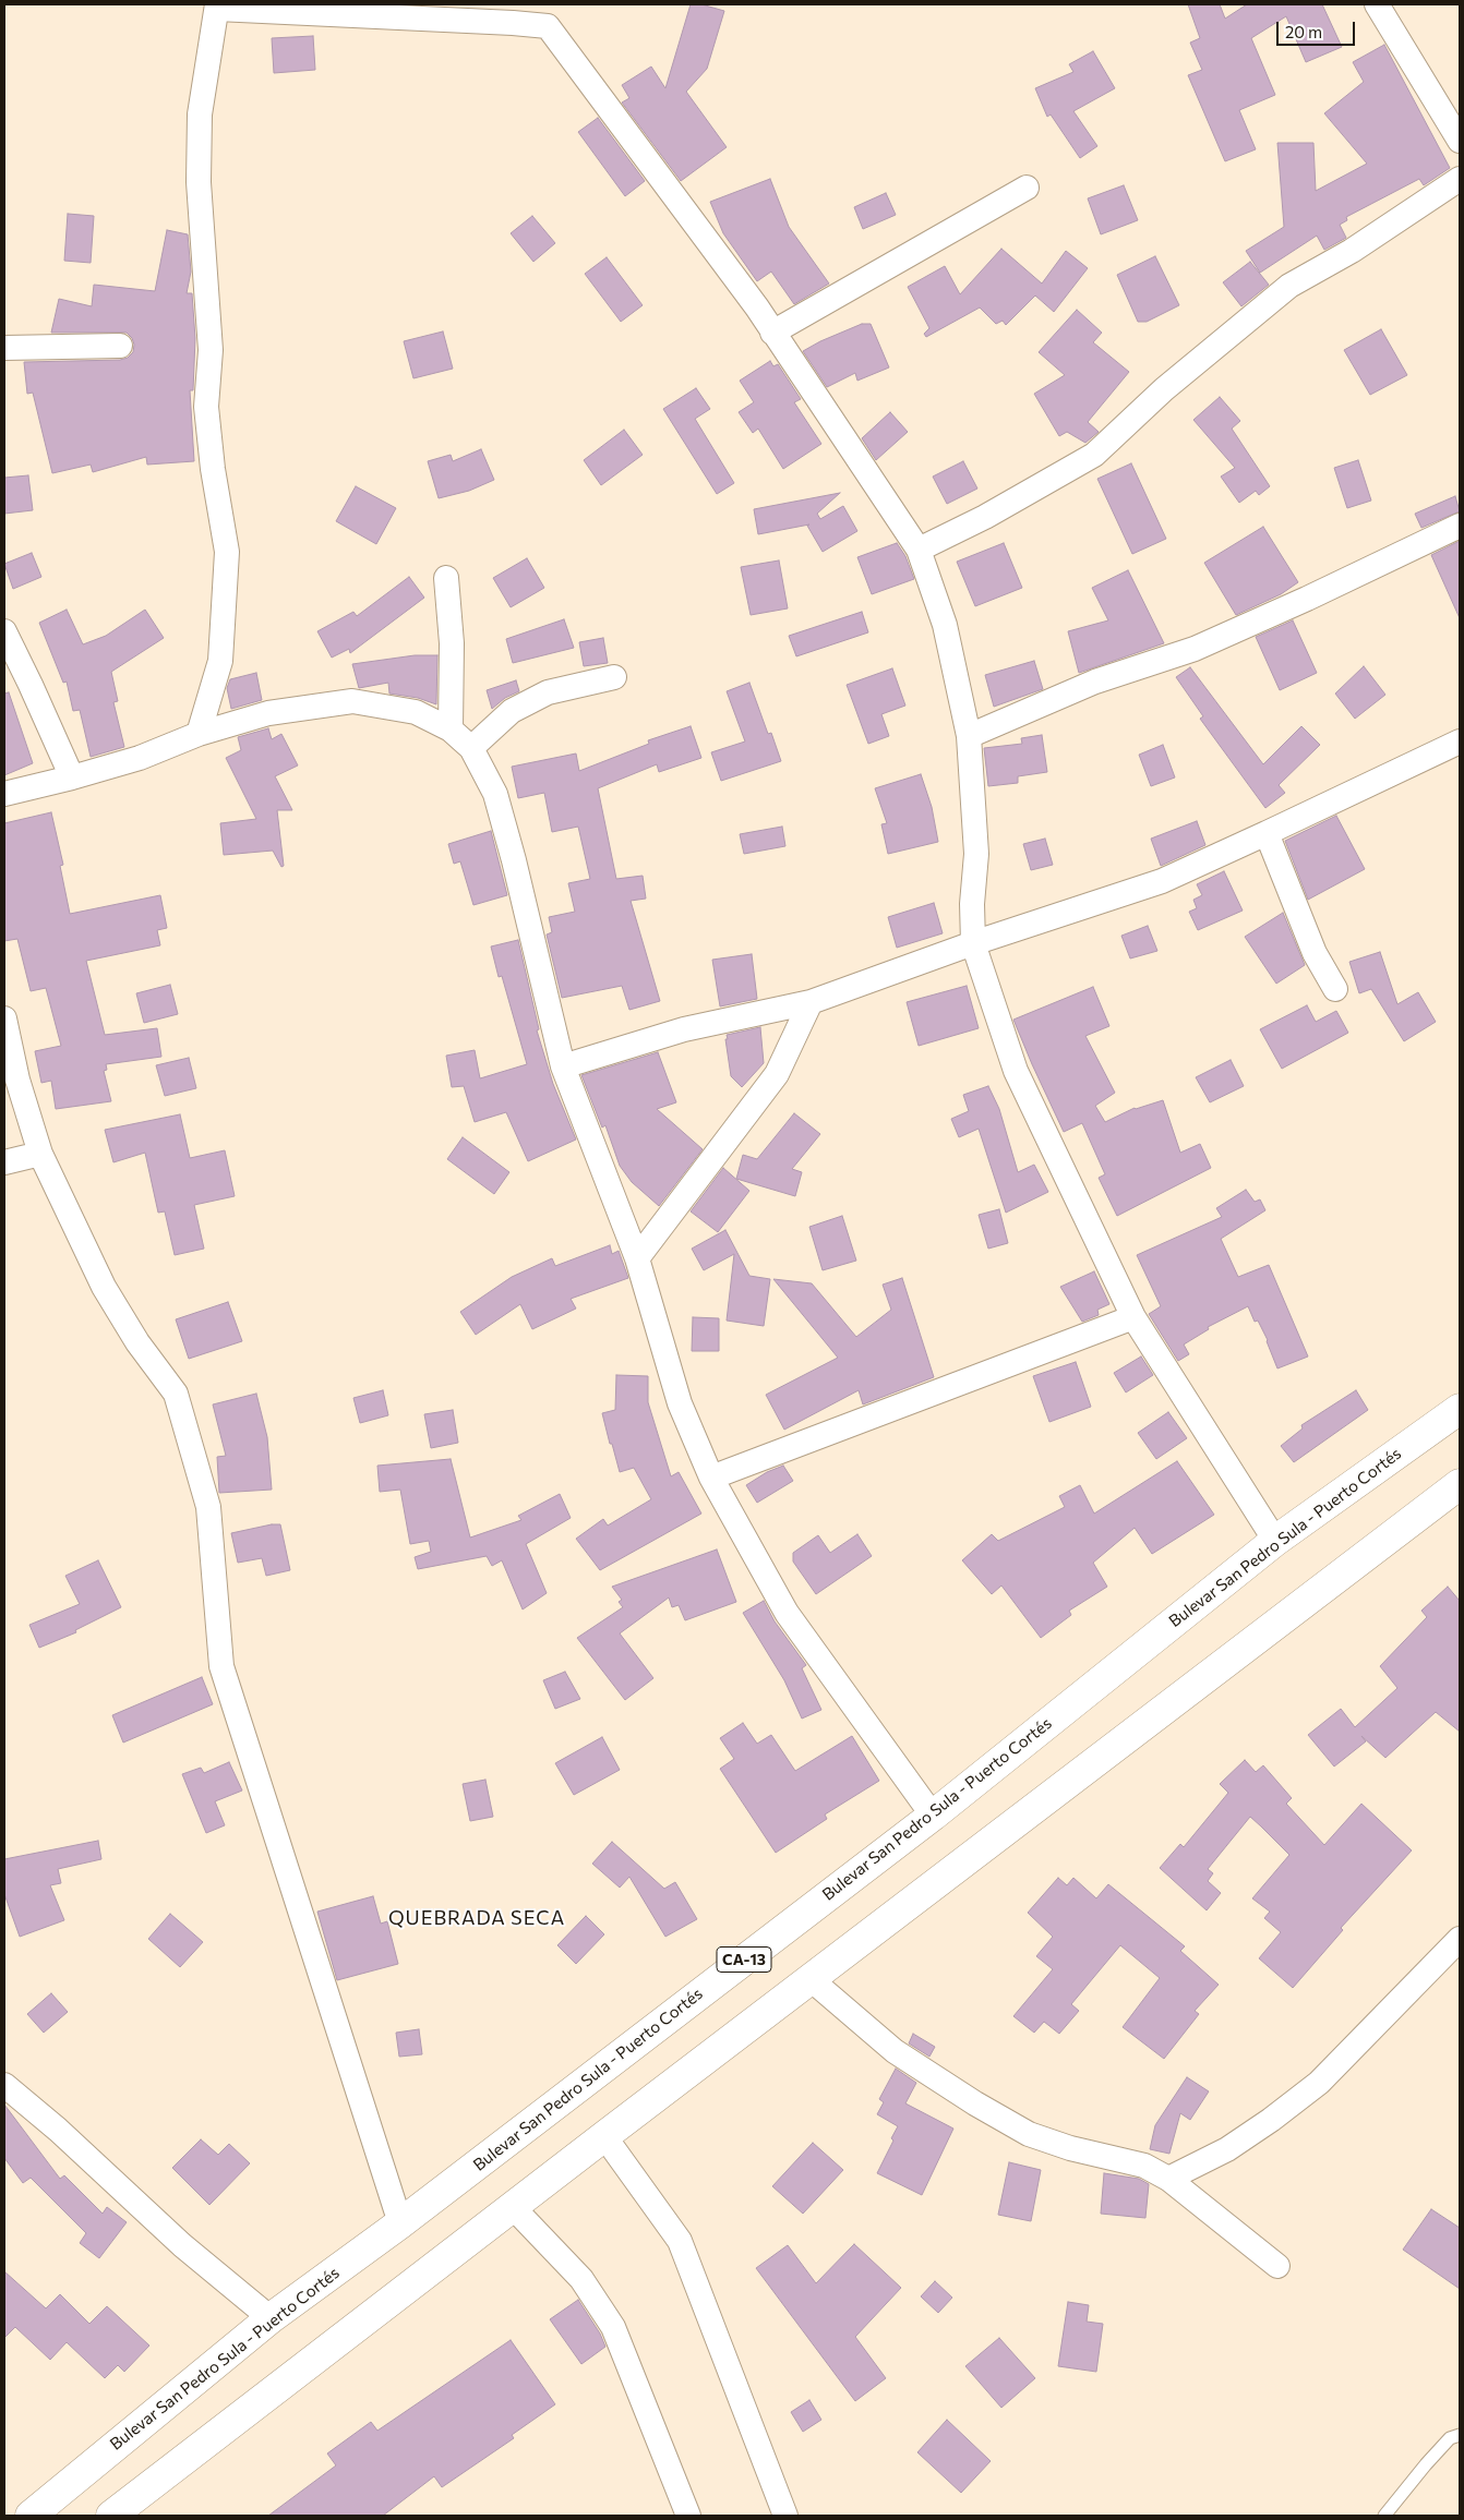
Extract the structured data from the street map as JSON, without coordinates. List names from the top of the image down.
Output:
{
  "streets": {
    "highway": ["Bulevar San Pedro Sula - Puerto Cortés", "CA-13"]
  },
  "districts": ["QUEBRADA SECA"],
  "scale_bar": "20 m"
}
